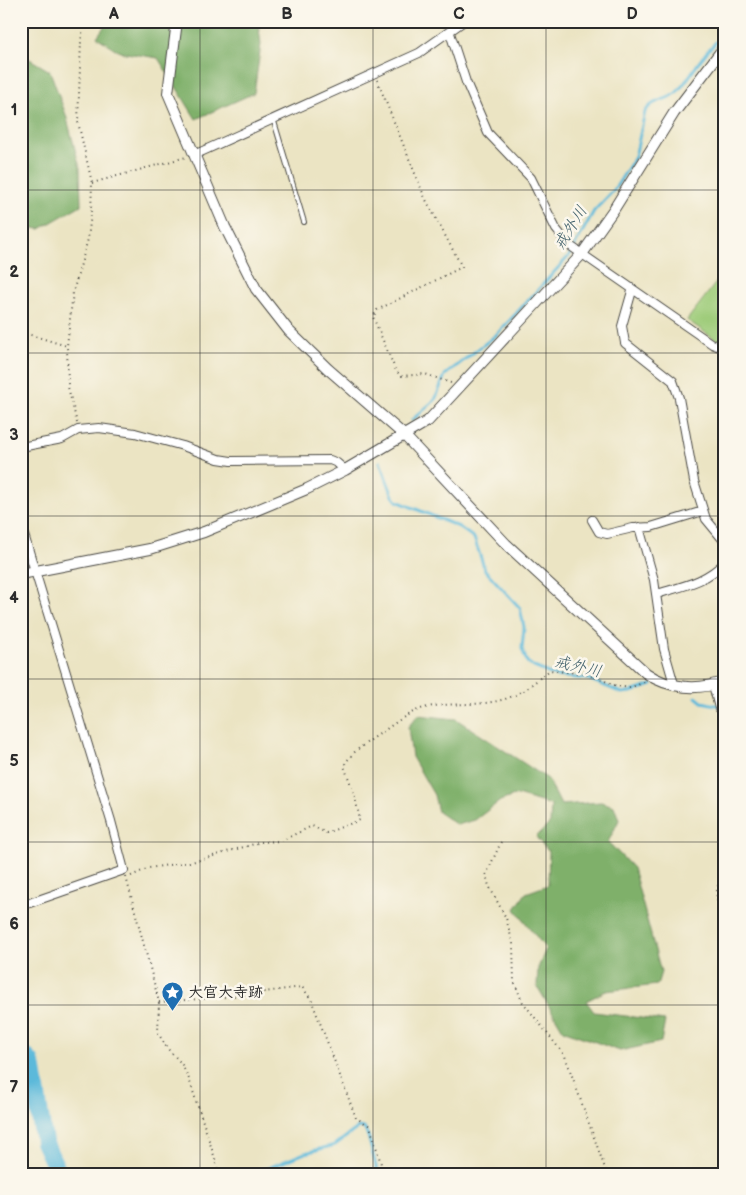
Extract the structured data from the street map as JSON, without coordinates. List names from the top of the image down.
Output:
{
  "water": ["戒外川"],
  "places": {
    "place": ["大官大寺跡"]
  },
  "grid": {
    "columns": [
      "A",
      "B",
      "C",
      "D"
    ],
    "rows": [
      "1",
      "2",
      "3",
      "4",
      "5",
      "6",
      "7"
    ]
  }
}
